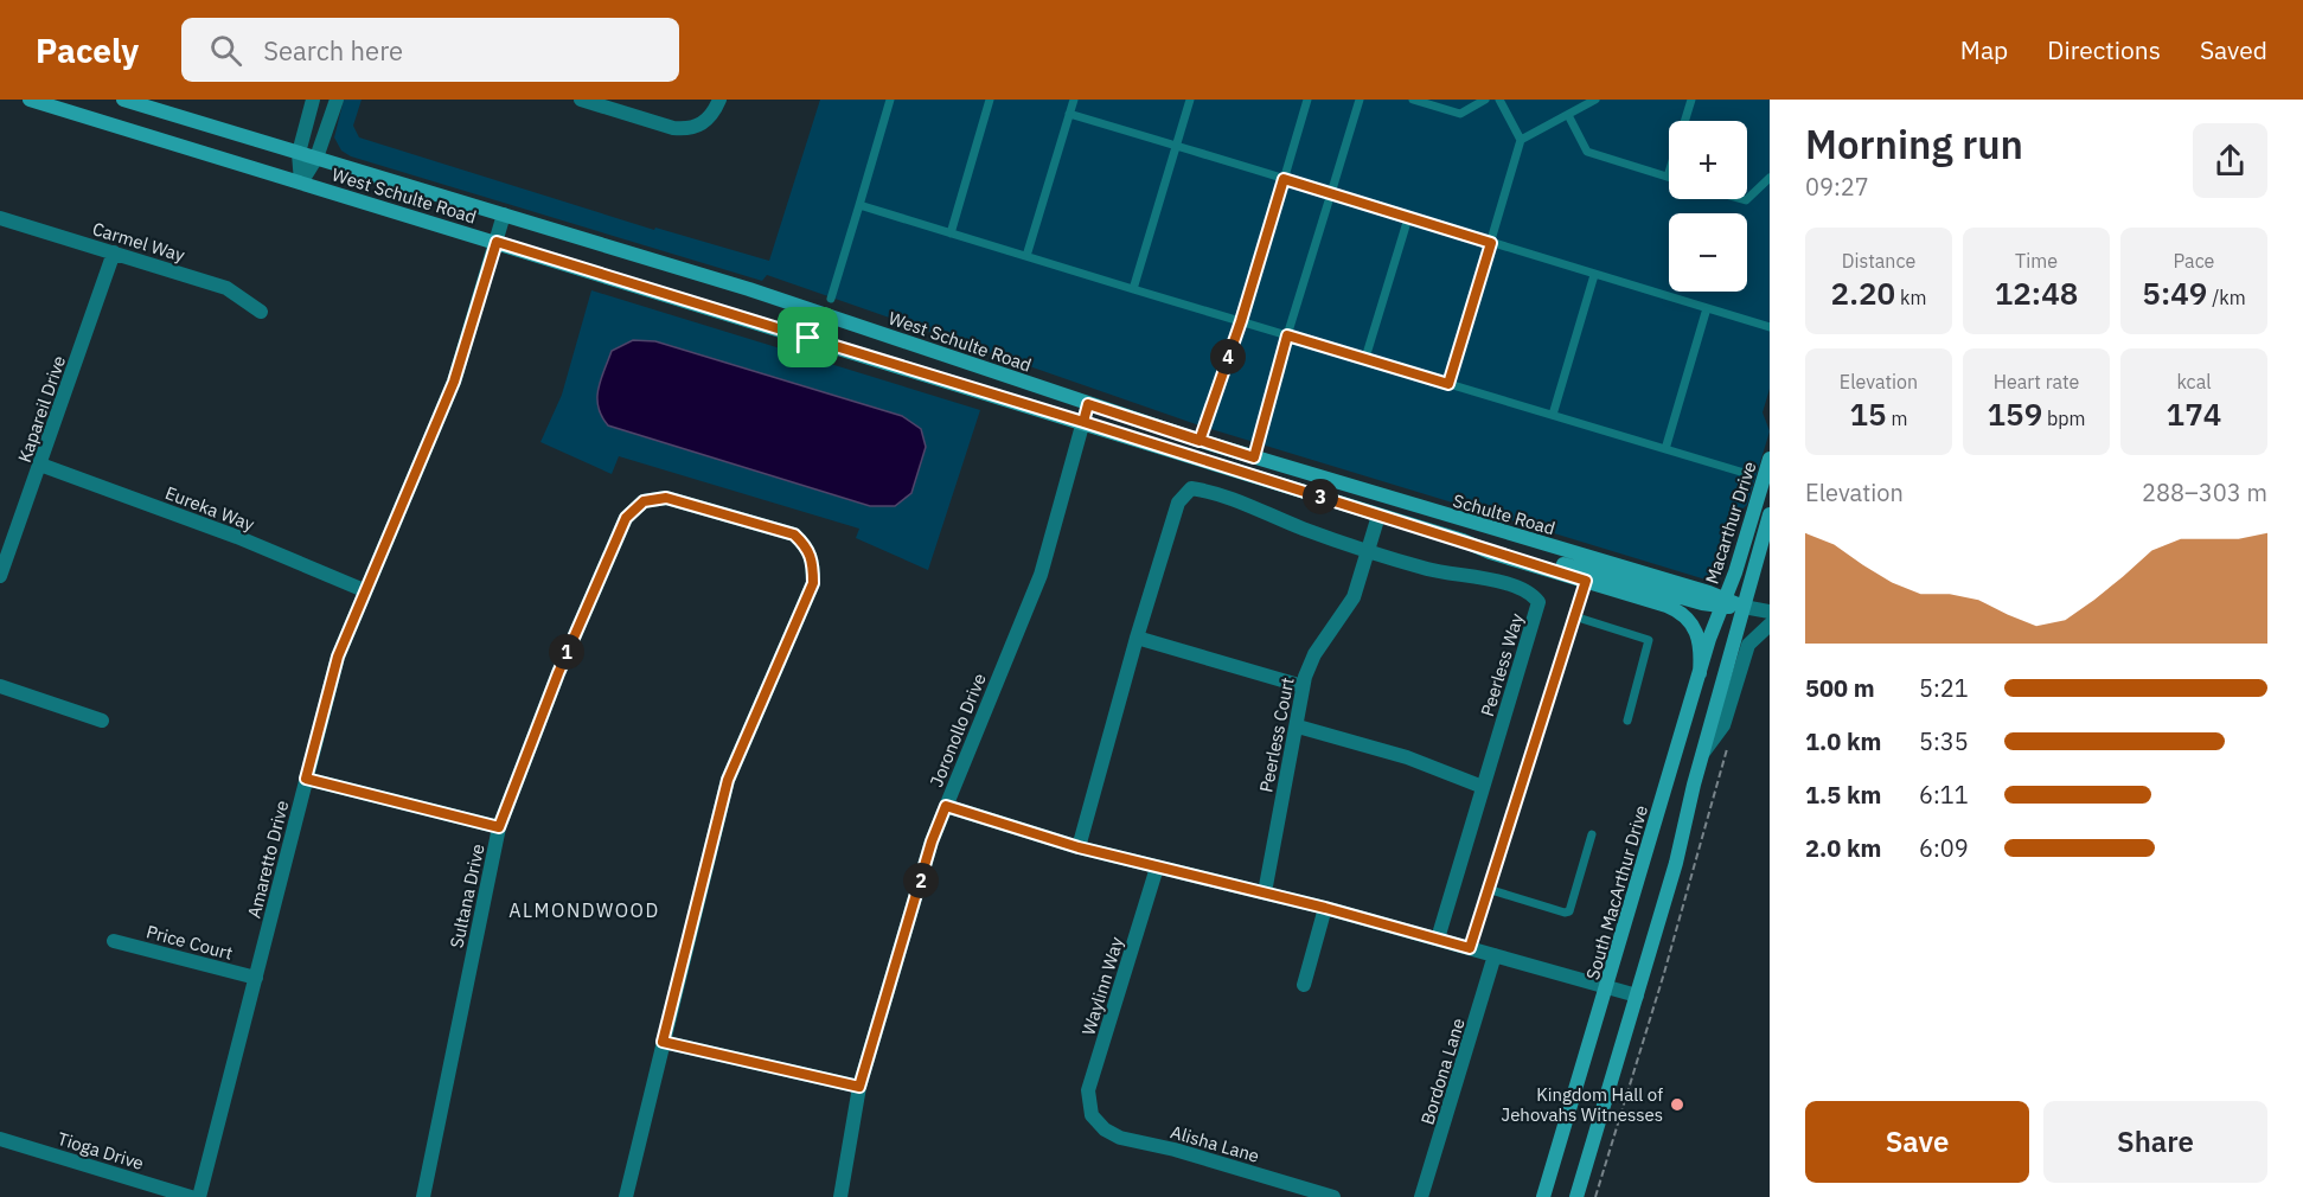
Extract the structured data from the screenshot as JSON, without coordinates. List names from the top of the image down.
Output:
{
  "streets": {
    "main road": [
      "West Schulte Road",
      "Schulte Road",
      "Macarthur Drive",
      "South MacArthur Drive"
    ],
    "street": [
      "Carmel Way",
      "Kapareil Drive",
      "Eureka Way",
      "Peerless Way",
      "Joronollo Drive",
      "Peerless Court",
      "Amaretto Drive",
      "Sultana Drive",
      "Price Court",
      "Waylinn Way",
      "Bordona Lane",
      "Alisha Lane",
      "Tioga Drive"
    ]
  },
  "crossings": [
    ["West Schulte Road", "Schulte Road"],
    ["West Schulte Road", "Joronollo Drive"],
    ["West Schulte Road", "Peerless Court"],
    ["West Schulte Road", "Amaretto Drive"],
    ["Carmel Way", "Kapareil Drive"],
    ["Kapareil Drive", "Eureka Way"],
    ["Eureka Way", "Amaretto Drive"],
    ["Schulte Road", "Macarthur Drive"],
    ["Schulte Road", "South MacArthur Drive"],
    ["Macarthur Drive", "South MacArthur Drive"],
    ["Peerless Way", "Peerless Court"],
    ["Amaretto Drive", "Price Court"],
    ["Waylinn Way", "Alisha Lane"]
  ],
  "districts": ["ALMONDWOOD"],
  "places": ["Kingdom Hall of Jehovahs Witnesses"],
  "page": {
    "header": "Pacely",
    "search": "Search here",
    "nav": ["Map", "Directions", "Saved"],
    "heading": ["Morning run", "09:27"],
    "map_buttons": ["+", "−"],
    "stats": [
      ["Distance", "2.20 km"],
      ["Time", "12:48"],
      ["Pace", "5:49 /km"],
      ["Elevation", "15 m"],
      ["Heart rate", "159 bpm"],
      ["kcal", "174"]
    ],
    "pins": [
      "4",
      "3",
      "1",
      "2"
    ],
    "chart": ["Elevation", "288–303 m"],
    "list": [
      {
        "name": "500 m",
        "note": "5:21"
      },
      {
        "name": "1.0 km",
        "note": "5:35"
      },
      {
        "name": "1.5 km",
        "note": "6:11"
      },
      {
        "name": "2.0 km",
        "note": "6:09"
      }
    ],
    "buttons": ["Save", "Share"]
  }
}
